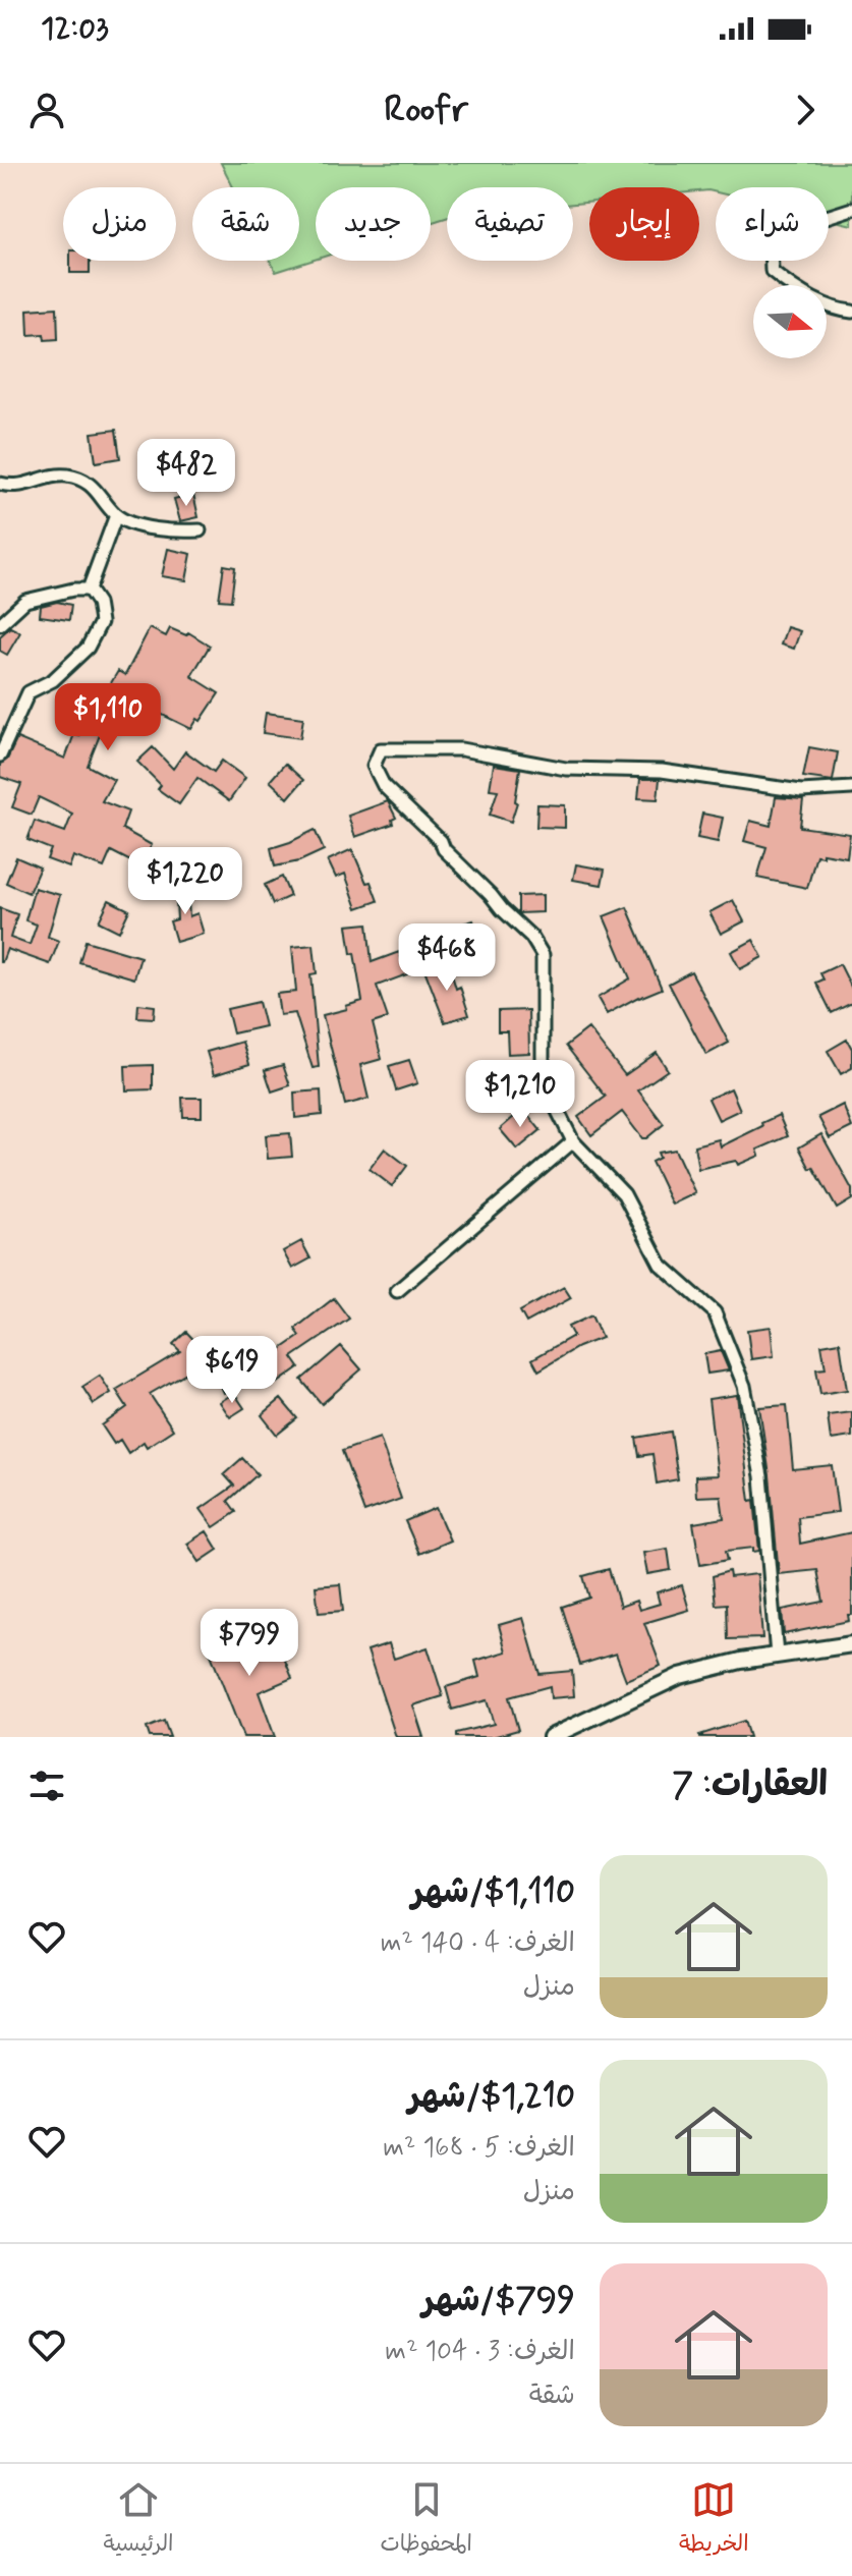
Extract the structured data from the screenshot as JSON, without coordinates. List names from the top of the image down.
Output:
{
  "north": "right",
  "page": {
    "status": "12:03",
    "header": "Roofr",
    "chip": [
      "شراء",
      "إيجار",
      "تصفية",
      "جديد",
      "شقة",
      "منزل"
    ],
    "price": [
      "$482",
      "$1,110",
      "$1,220",
      "$468",
      "$1,210",
      "$619",
      "$799"
    ],
    "heading": "العقارات: 7",
    "list": [
      {
        "name": "$1,110/شهر",
        "note": "الغرف: 4 · 140 m² · منزل"
      },
      {
        "name": "$1,210/شهر",
        "note": "الغرف: 5 · 168 m² · منزل"
      },
      {
        "name": "$799/شهر",
        "note": "الغرف: 3 · 104 m² · شقة"
      }
    ],
    "tabs": ["الخريطة", "المحفوظات", "الرئيسية"]
  }
}
